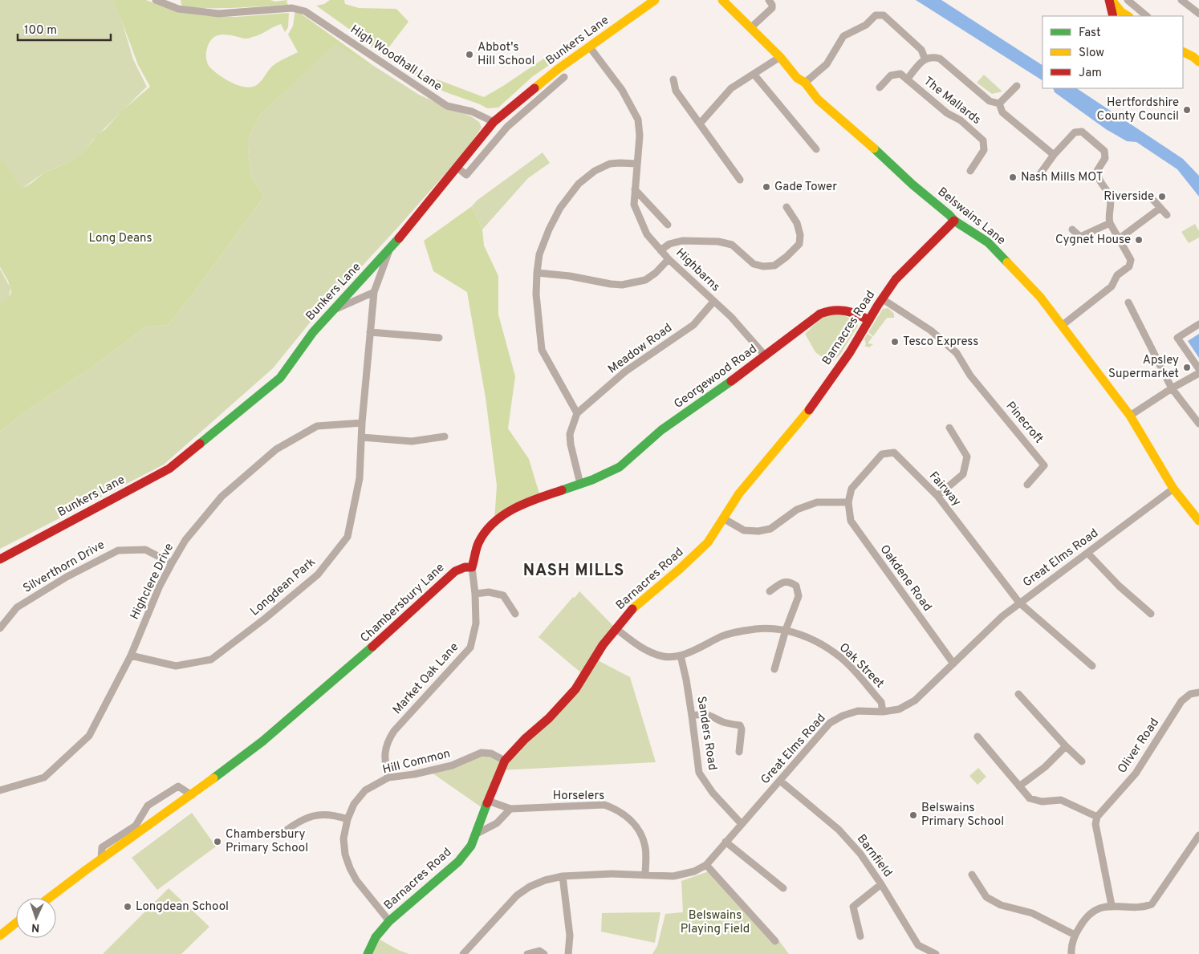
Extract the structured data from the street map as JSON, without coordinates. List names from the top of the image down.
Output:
{
  "streets": {
    "street": [
      "Bunkers Lane",
      "High Woodhall Lane",
      "The Mallards",
      "Belswains Lane",
      "Highbarns",
      "Barnacres Road",
      "Meadow Road",
      "Georgewood Road",
      "Pinecroft",
      "Fairway",
      "Great Elms Road",
      "Silverthorn Drive",
      "Oakdene Road",
      "Highclere Drive",
      "Longdean Park",
      "Chambersbury Lane",
      "Oak Street",
      "Market Oak Lane",
      "Sanders Road",
      "Oliver Road",
      "Hill Common",
      "Horselers",
      "Barnfield"
    ]
  },
  "crossings": [
    ["Bunkers Lane", "High Woodhall Lane"],
    ["Bunkers Lane", "Longdean Park"],
    ["Belswains Lane", "Barnacres Road"],
    ["Belswains Lane", "Great Elms Road"],
    ["Highbarns", "Meadow Road"],
    ["Highbarns", "Georgewood Road"],
    ["Barnacres Road", "Georgewood Road"],
    ["Barnacres Road", "Pinecroft"],
    ["Barnacres Road", "Oak Street"],
    ["Barnacres Road", "Hill Common"],
    ["Barnacres Road", "Horselers"],
    ["Fairway", "Great Elms Road"],
    ["Fairway", "Oakdene Road"],
    ["Great Elms Road", "Oakdene Road"],
    ["Great Elms Road", "Oak Street"],
    ["Great Elms Road", "Sanders Road"],
    ["Great Elms Road", "Horselers"],
    ["Great Elms Road", "Barnfield"],
    ["Silverthorn Drive", "Highclere Drive"],
    ["Highclere Drive", "Longdean Park"],
    ["Chambersbury Lane", "Market Oak Lane"],
    ["Oak Street", "Sanders Road"],
    ["Market Oak Lane", "Hill Common"]
  ],
  "districts": ["NASH MILLS"],
  "parks": ["Long Deans", "Belswains Playing Field"],
  "places": [
    "Abbot's Hill School",
    "Hertfordshire County Council",
    "Nash Mills MOT",
    "Gade Tower",
    "Riverside",
    "Cygnet House",
    "Tesco Express",
    "Apsley Supermarket",
    "Belswains Primary School",
    "Chambersbury Primary School",
    "Longdean School"
  ],
  "legend": ["Fast", "Slow", "Jam"],
  "scale_bar": "100 m",
  "north": "bottom"
}
